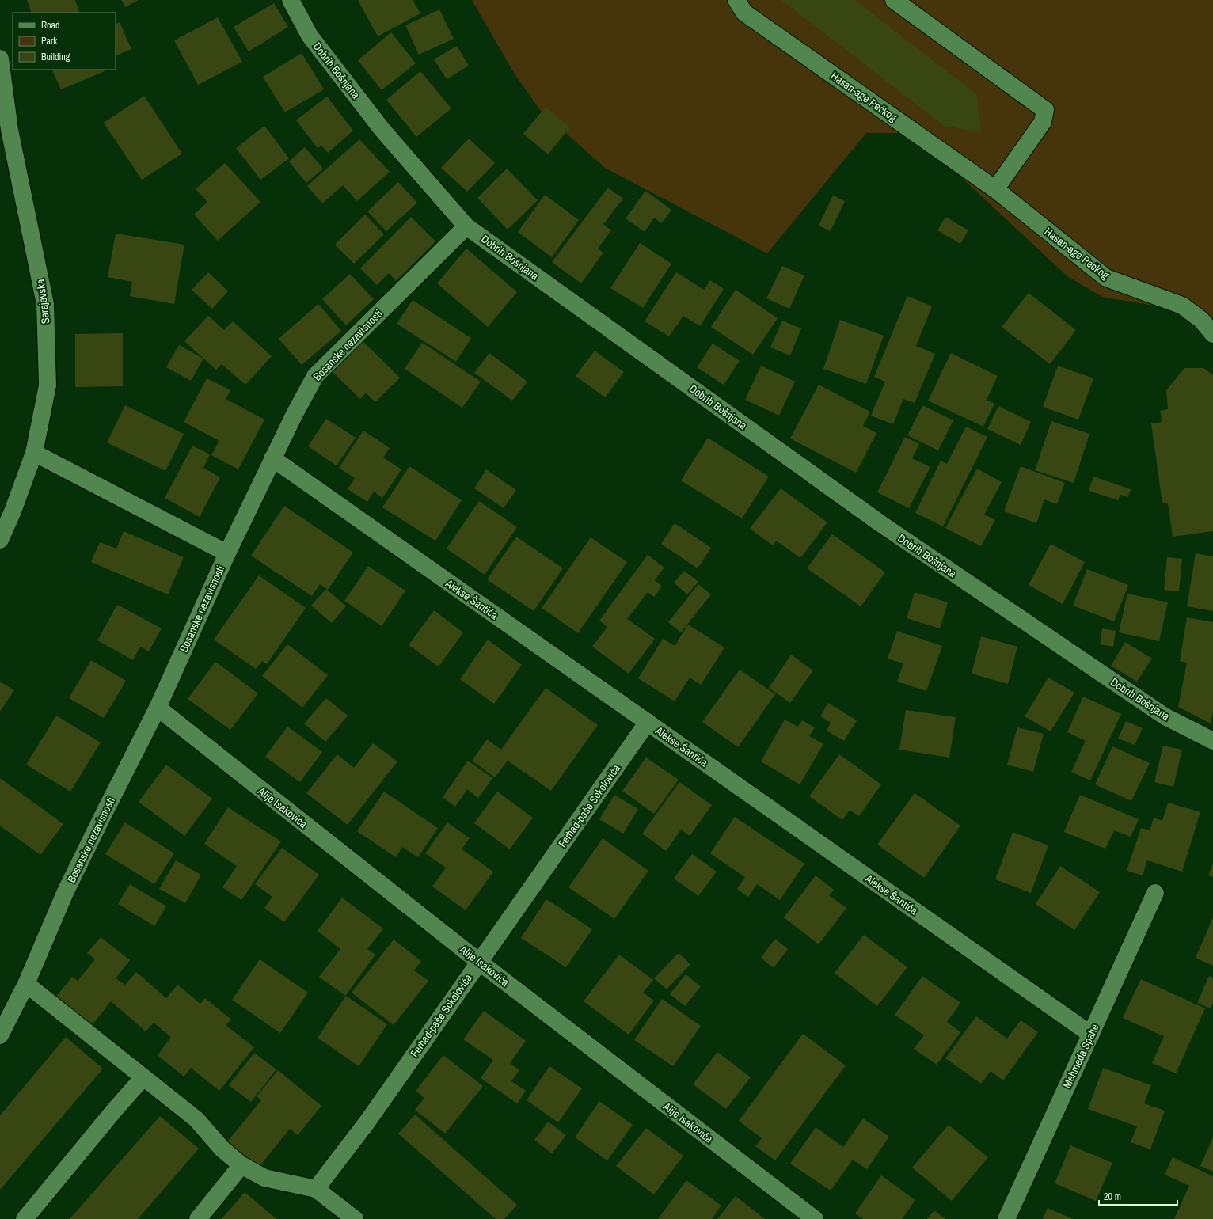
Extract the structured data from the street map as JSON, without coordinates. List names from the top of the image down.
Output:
{
  "streets": {
    "street": [
      "Dobrih Bošnjana",
      "Hasan-age Pećkog",
      "Sarajevska",
      "Bosanske nezavisnosti",
      "Alekse Šantića",
      "Ferhad-paše Sokolovića",
      "Alije Isakovića",
      "Mehmeda Spahe"
    ]
  },
  "crossings": [
    ["Dobrih Bošnjana", "Bosanske nezavisnosti"],
    ["Bosanske nezavisnosti", "Alekse Šantića"],
    ["Bosanske nezavisnosti", "Alije Isakovića"],
    ["Alekse Šantića", "Ferhad-paše Sokolovića"],
    ["Alekse Šantića", "Mehmeda Spahe"],
    ["Ferhad-paše Sokolovića", "Alije Isakovića"]
  ],
  "legend": ["Road", "Park", "Building"],
  "scale_bar": "20 m"
}
